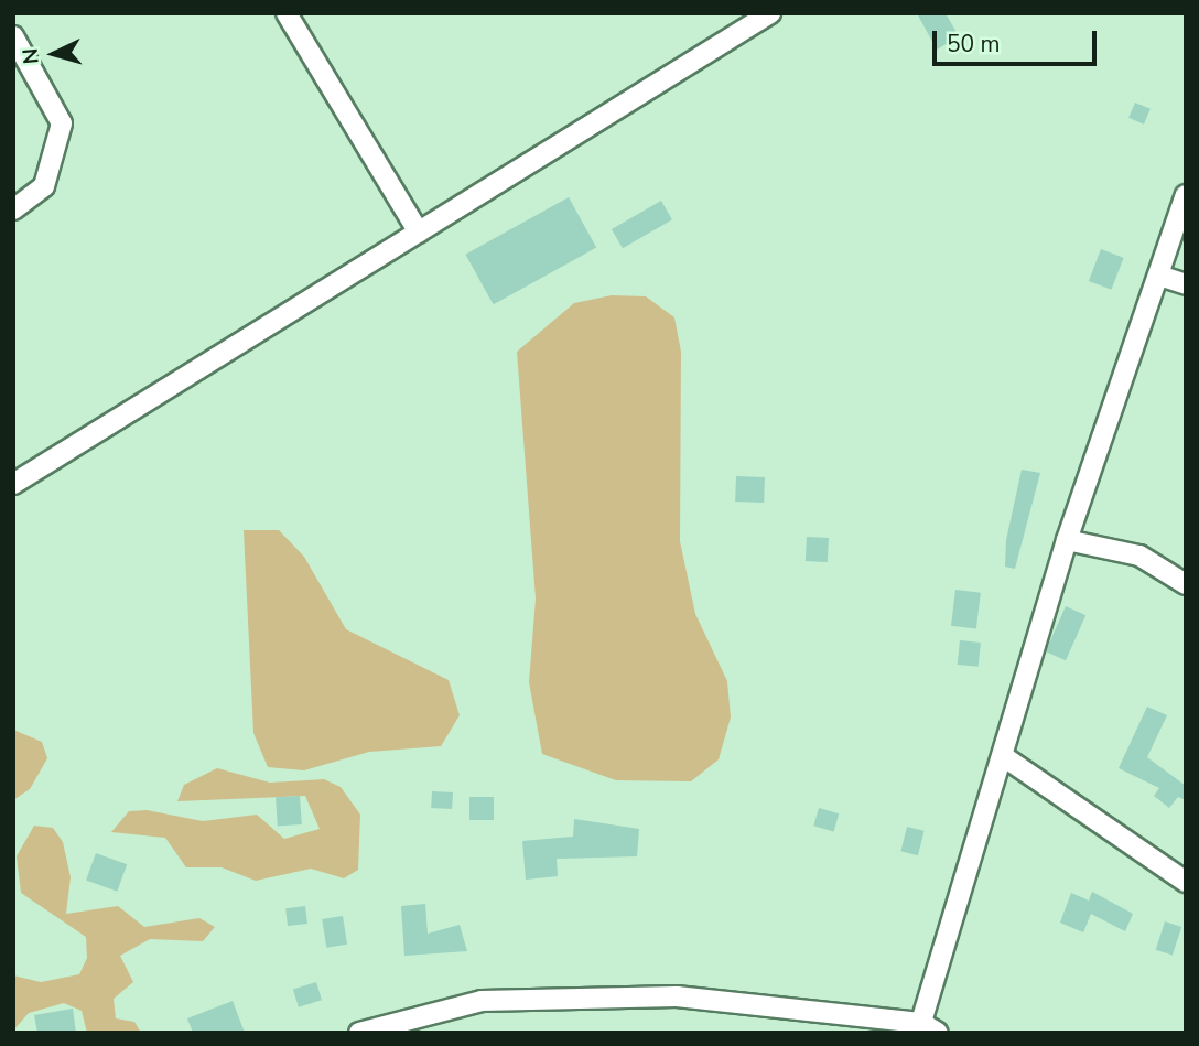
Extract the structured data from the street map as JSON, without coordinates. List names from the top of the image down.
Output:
{
  "scale_bar": "50 m",
  "north": "left"
}
